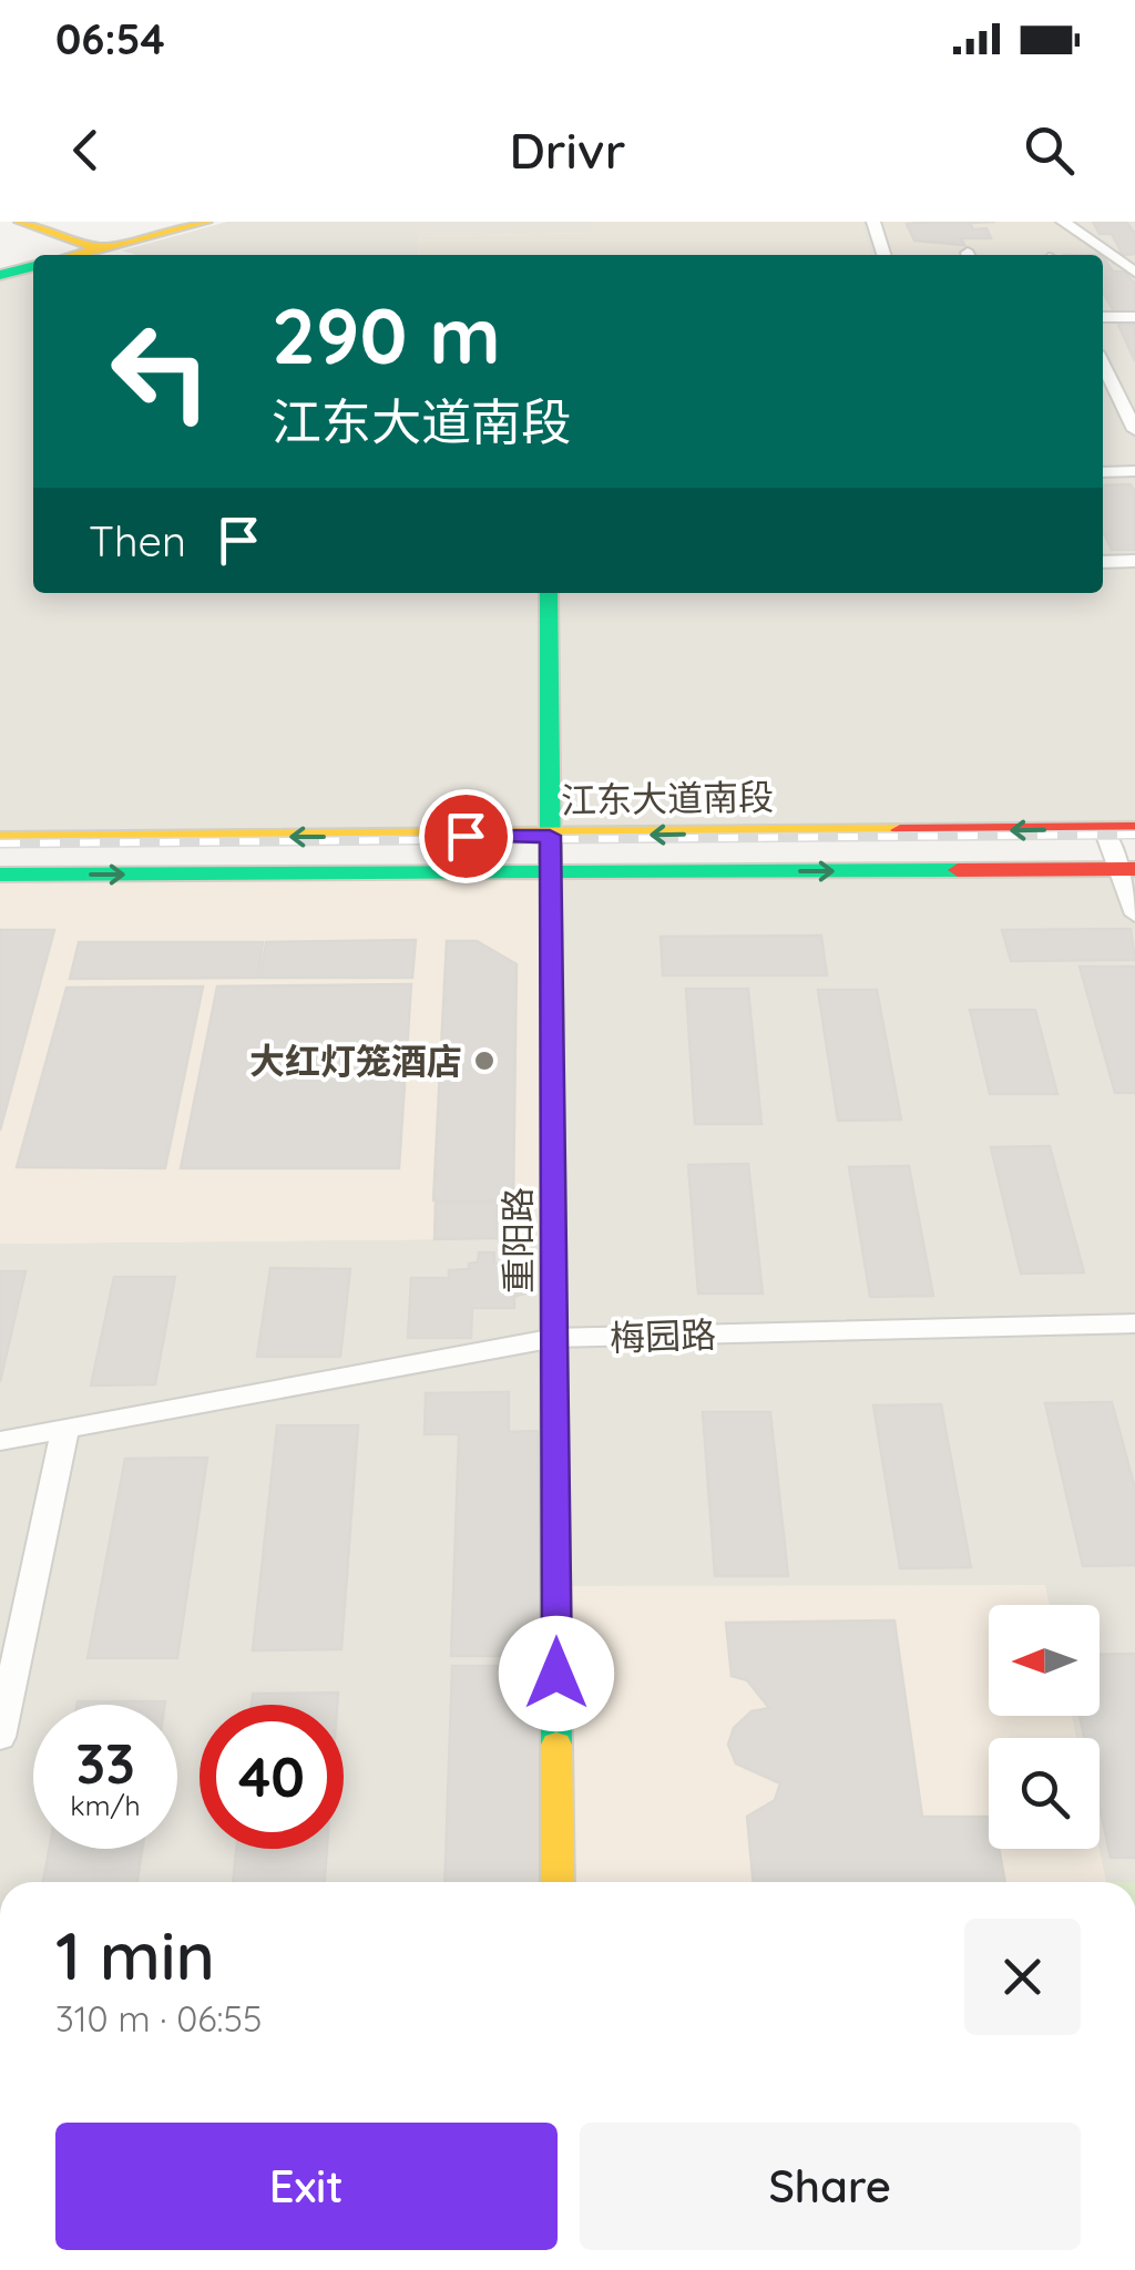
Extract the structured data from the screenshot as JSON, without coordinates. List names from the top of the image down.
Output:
{
  "streets": {
    "street": ["江东大道南段", "重阳路", "梅园路"]
  },
  "crossings": [
    ["江东大道南段", "重阳路"],
    ["重阳路", "梅园路"]
  ],
  "places": ["大红灯笼酒店"],
  "north": "left",
  "page": {
    "status": "06:54",
    "header": "Drivr",
    "turn": ["290 m", "江东大道南段"],
    "then": "Then",
    "speed": "33 km/h",
    "limit": "40",
    "heading": ["1 min", "310 m · 06:55"],
    "buttons": ["Exit", "Share"]
  }
}
